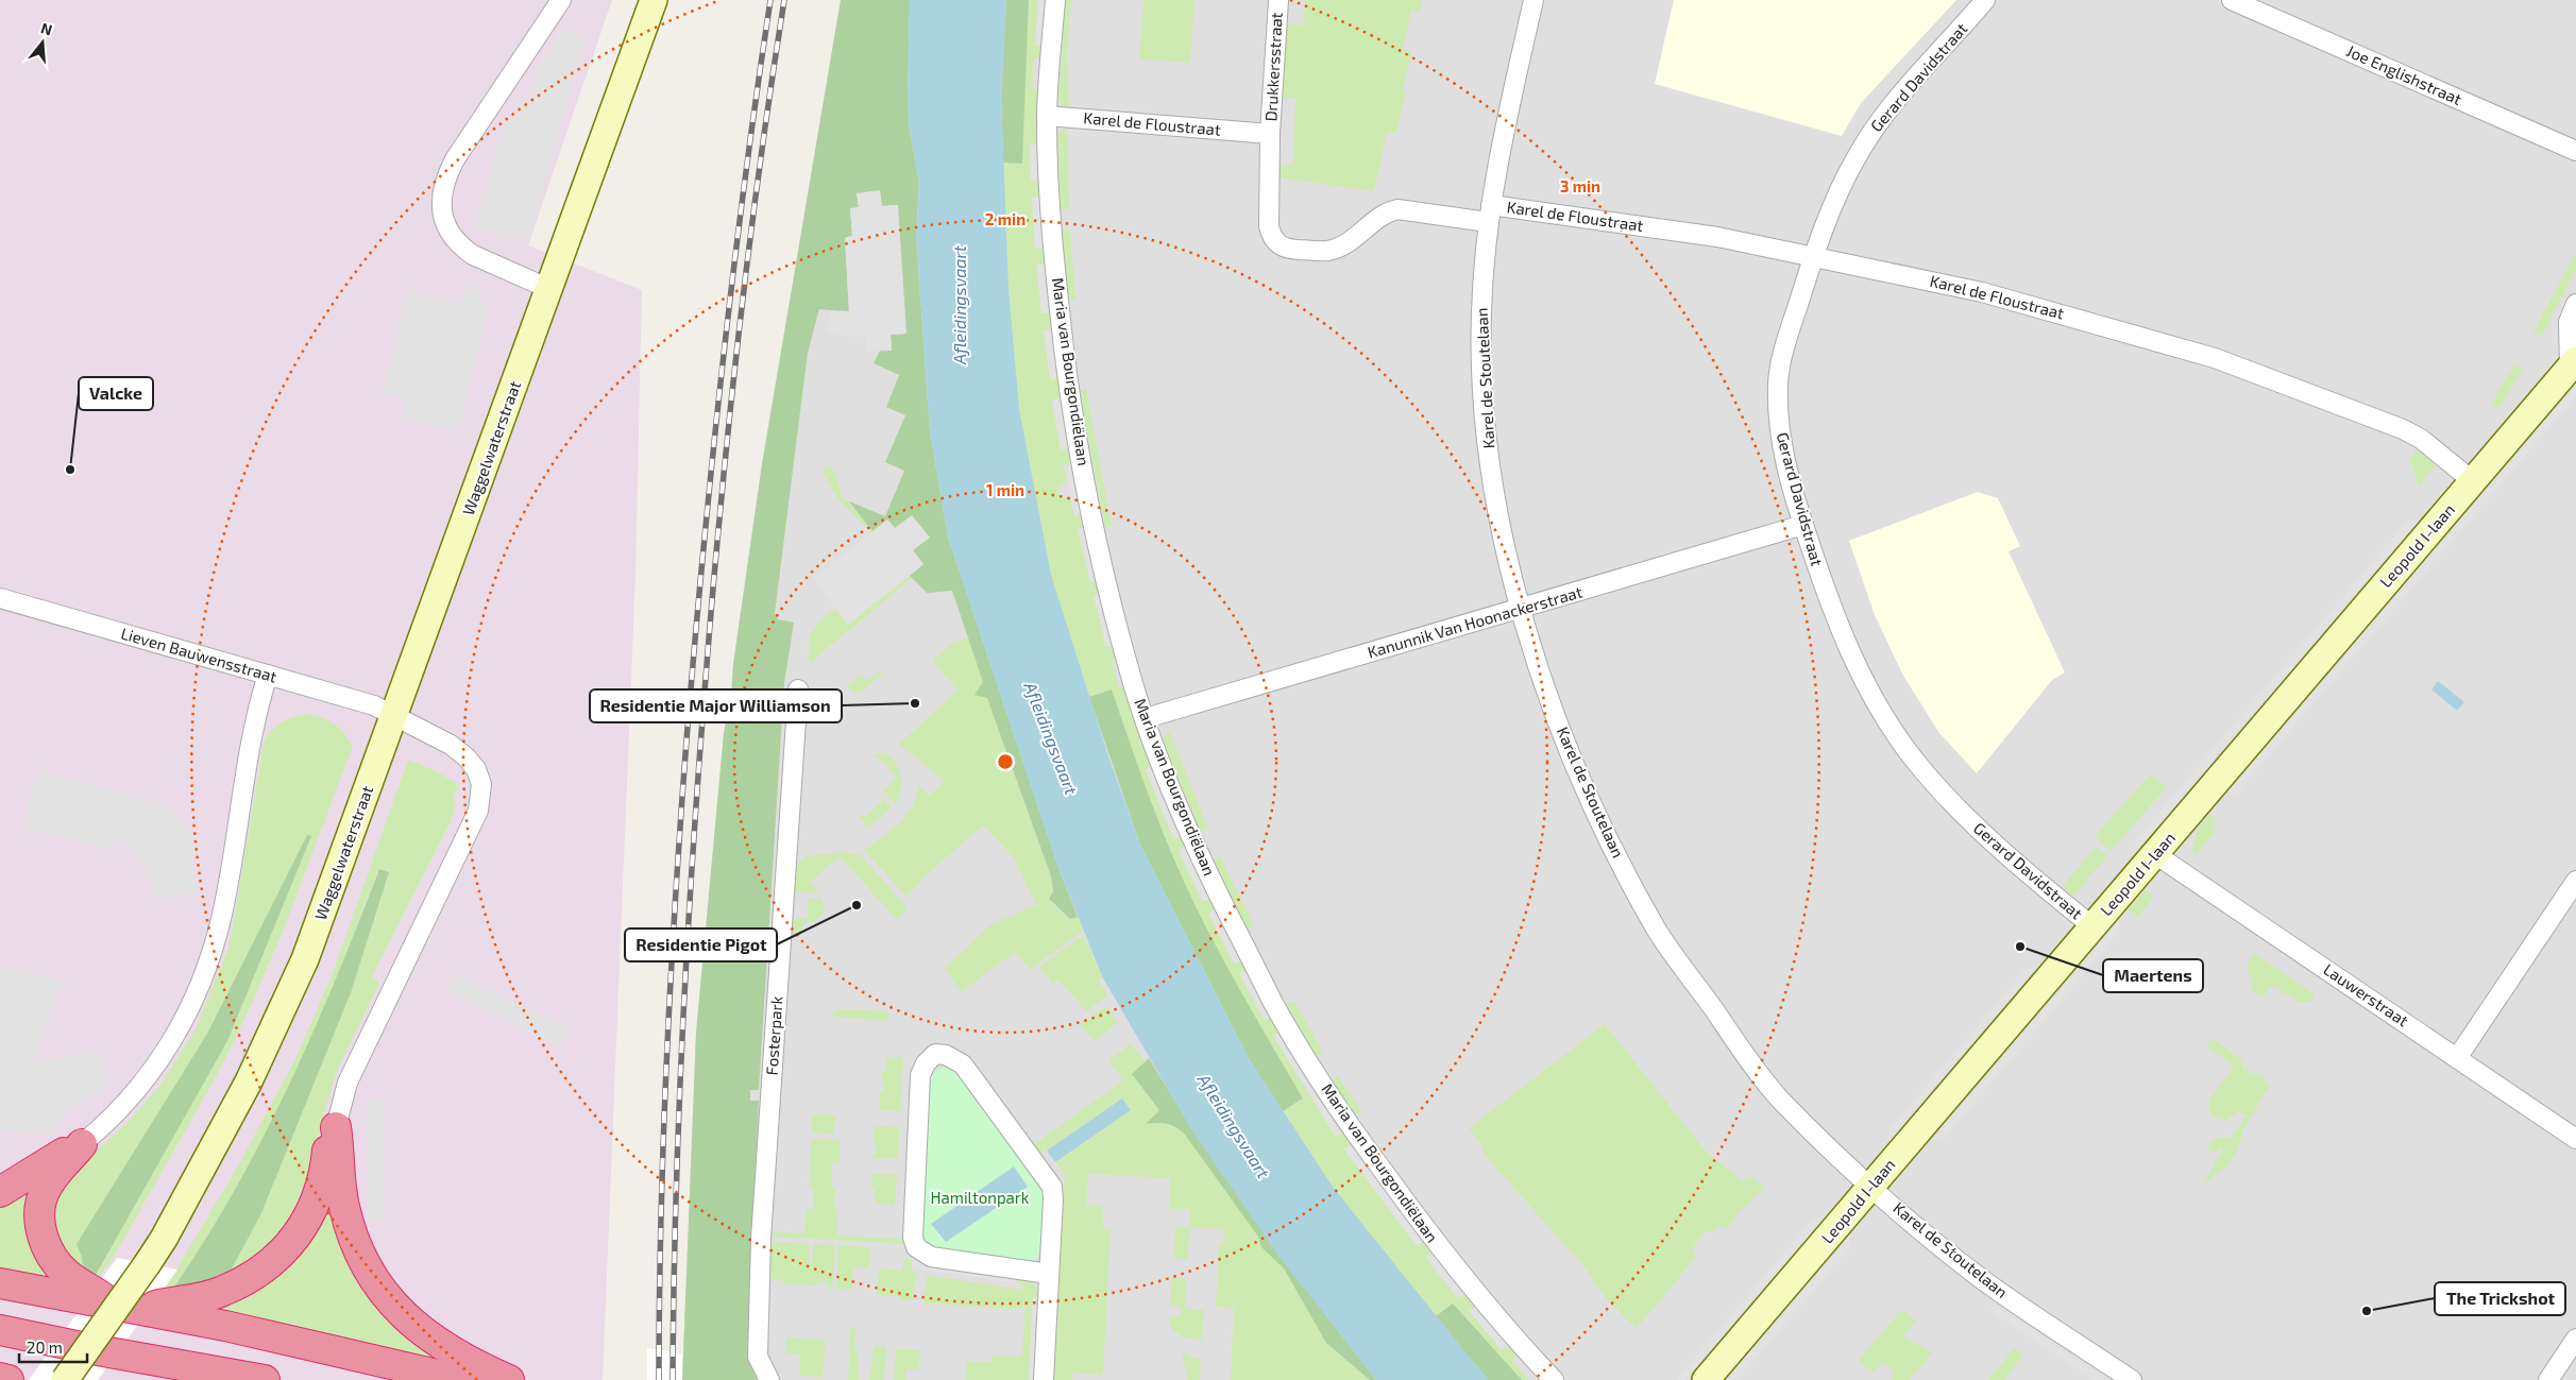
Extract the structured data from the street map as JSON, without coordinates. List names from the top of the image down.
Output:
{
  "streets": {
    "main road": ["Waggelwaterstraat", "Leopold I-laan"],
    "street": [
      "Drukkersstraat",
      "Joe Englishstraat",
      "Gerard Davidstraat",
      "Karel de Floustraat",
      "Maria van Bourgondiëlaan",
      "Karel de Stoutelaan",
      "Kanunnik Van Hoonackerstraat",
      "Lieven Bauwensstraat",
      "Lauwerstraat",
      "Fosterpark"
    ]
  },
  "crossings": [
    ["Drukkersstraat", "Karel de Floustraat"],
    ["Gerard Davidstraat", "Karel de Floustraat"],
    ["Gerard Davidstraat", "Leopold I-laan"],
    ["Gerard Davidstraat", "Kanunnik Van Hoonackerstraat"],
    ["Karel de Floustraat", "Maria van Bourgondiëlaan"],
    ["Karel de Floustraat", "Karel de Stoutelaan"],
    ["Karel de Floustraat", "Leopold I-laan"],
    ["Maria van Bourgondiëlaan", "Kanunnik Van Hoonackerstraat"],
    ["Karel de Stoutelaan", "Leopold I-laan"],
    ["Karel de Stoutelaan", "Kanunnik Van Hoonackerstraat"],
    ["Waggelwaterstraat", "Lieven Bauwensstraat"],
    ["Leopold I-laan", "Lauwerstraat"]
  ],
  "water": ["Afleidingsvaart"],
  "parks": ["Hamiltonpark"],
  "places": [
    "Valcke",
    "Residentie Major Williamson",
    "Residentie Pigot",
    "Maertens",
    "The Trickshot"
  ],
  "scale_bar": "20 m",
  "north": "top",
  "rings": ["3 min", "2 min", "1 min"]
}
